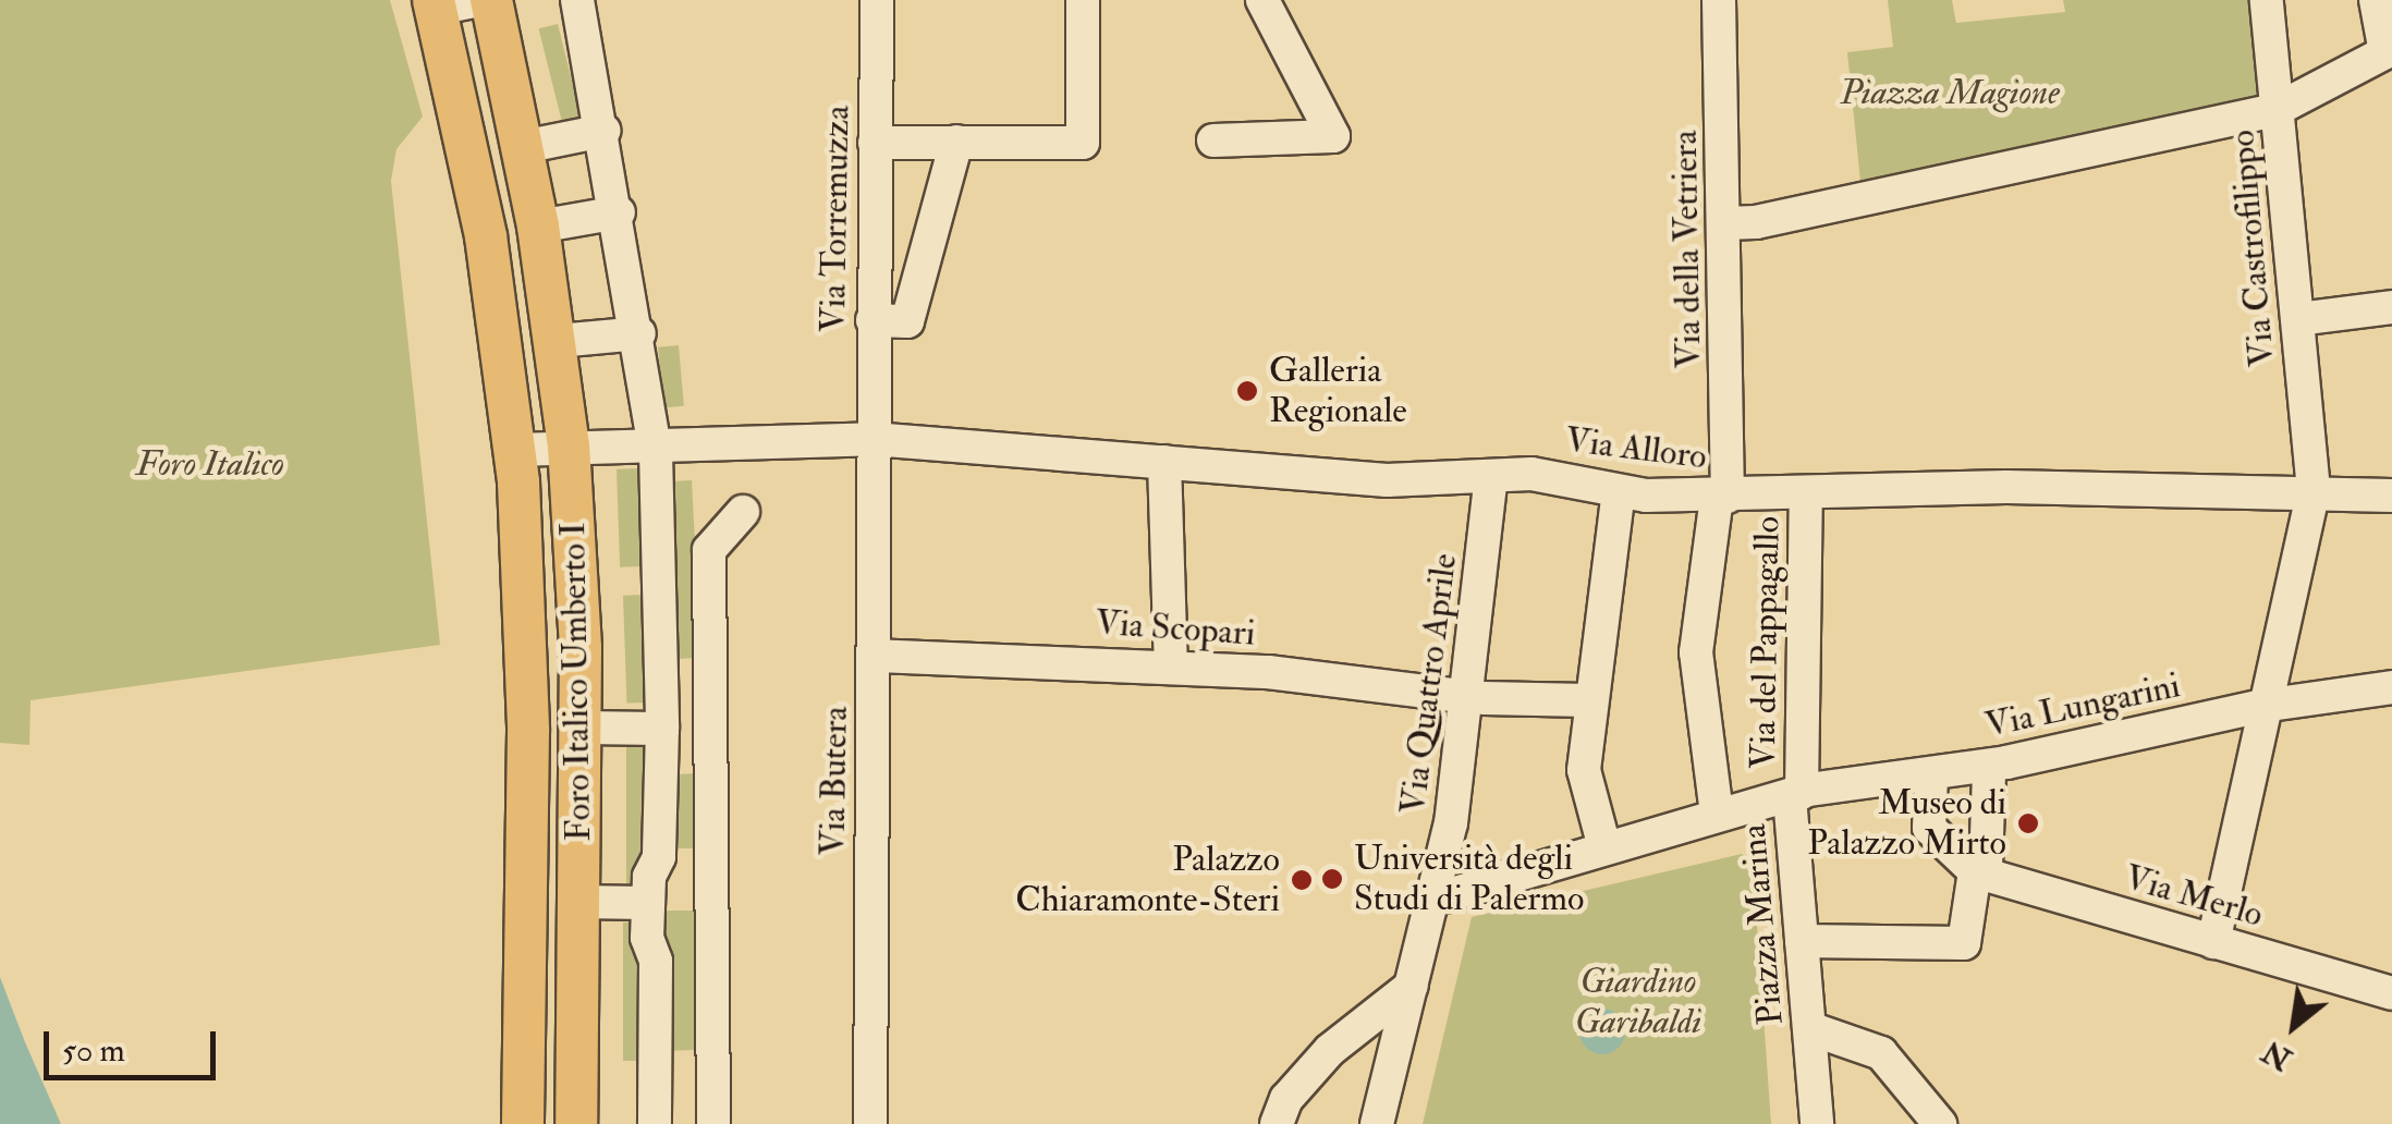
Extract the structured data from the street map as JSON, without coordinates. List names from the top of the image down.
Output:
{
  "streets": {
    "main road": ["Foro Italico Umberto I"],
    "street": [
      "Via Torremuzza",
      "Via Castrofilippo",
      "Via della Vetriera",
      "Via Alloro",
      "Via Scopari",
      "Via del Pappagallo",
      "Via Quattro Aprile",
      "Via Lungarini",
      "Via Butera",
      "Via Merlo",
      "Piazza Marina"
    ]
  },
  "crossings": [
    ["Via Torremuzza", "Via Alloro"],
    ["Via Torremuzza", "Via Butera"],
    ["Via Castrofilippo", "Via Alloro"],
    ["Via Castrofilippo", "Via Lungarini"],
    ["Via Castrofilippo", "Via Merlo"],
    ["Via della Vetriera", "Via Alloro"],
    ["Via della Vetriera", "Piazza Marina"],
    ["Via Alloro", "Via del Pappagallo"],
    ["Via Alloro", "Foro Italico Umberto I"],
    ["Via Alloro", "Via Quattro Aprile"],
    ["Via Alloro", "Via Butera"],
    ["Via Scopari", "Via Quattro Aprile"],
    ["Via Scopari", "Via Butera"],
    ["Via del Pappagallo", "Via Lungarini"],
    ["Via del Pappagallo", "Piazza Marina"],
    ["Via Quattro Aprile", "Piazza Marina"],
    ["Via Lungarini", "Piazza Marina"]
  ],
  "parks": ["Piazza Magione", "Foro Italico", "Giardino Garibaldi"],
  "places": [
    "Galleria Regionale",
    "Museo di Palazzo Mirto",
    "Università degli Studi di Palermo",
    "Palazzo Chiaramonte-Steri"
  ],
  "scale_bar": "50 m",
  "north": "bottom left"
}
